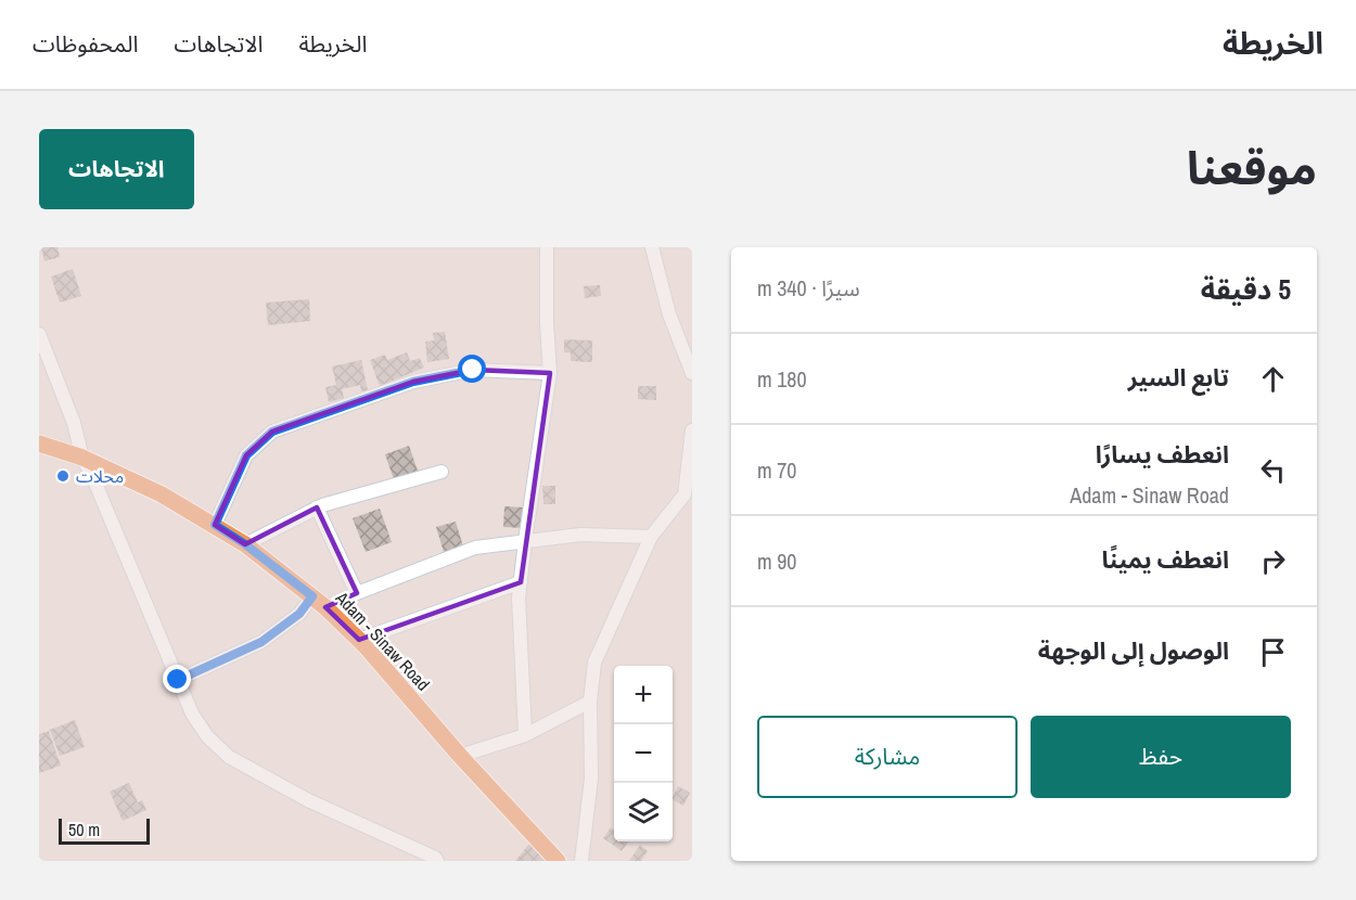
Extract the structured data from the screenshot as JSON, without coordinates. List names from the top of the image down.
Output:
{
  "streets": {
    "main road": ["Adam - Sinaw Road"]
  },
  "places": ["محلات"],
  "scale_bar": "50 m",
  "page": {
    "header": "الخريطة",
    "nav": ["الخريطة", "الاتجاهات", "المحفوظات"],
    "title": "موقعنا",
    "buttons": [
      "الاتجاهات",
      ["حفظ", "مشاركة"]
    ],
    "heading": ["5 دقيقة", "سيرًا · 340 m"],
    "list": [
      ["تابع السير", "180 m"],
      ["انعطف يسارًا", "Adam - Sinaw Road", "70 m"],
      ["انعطف يمينًا", "90 m"],
      "الوصول إلى الوجهة"
    ],
    "map_buttons": ["+", "−"],
    "scale": "50 m"
  }
}
